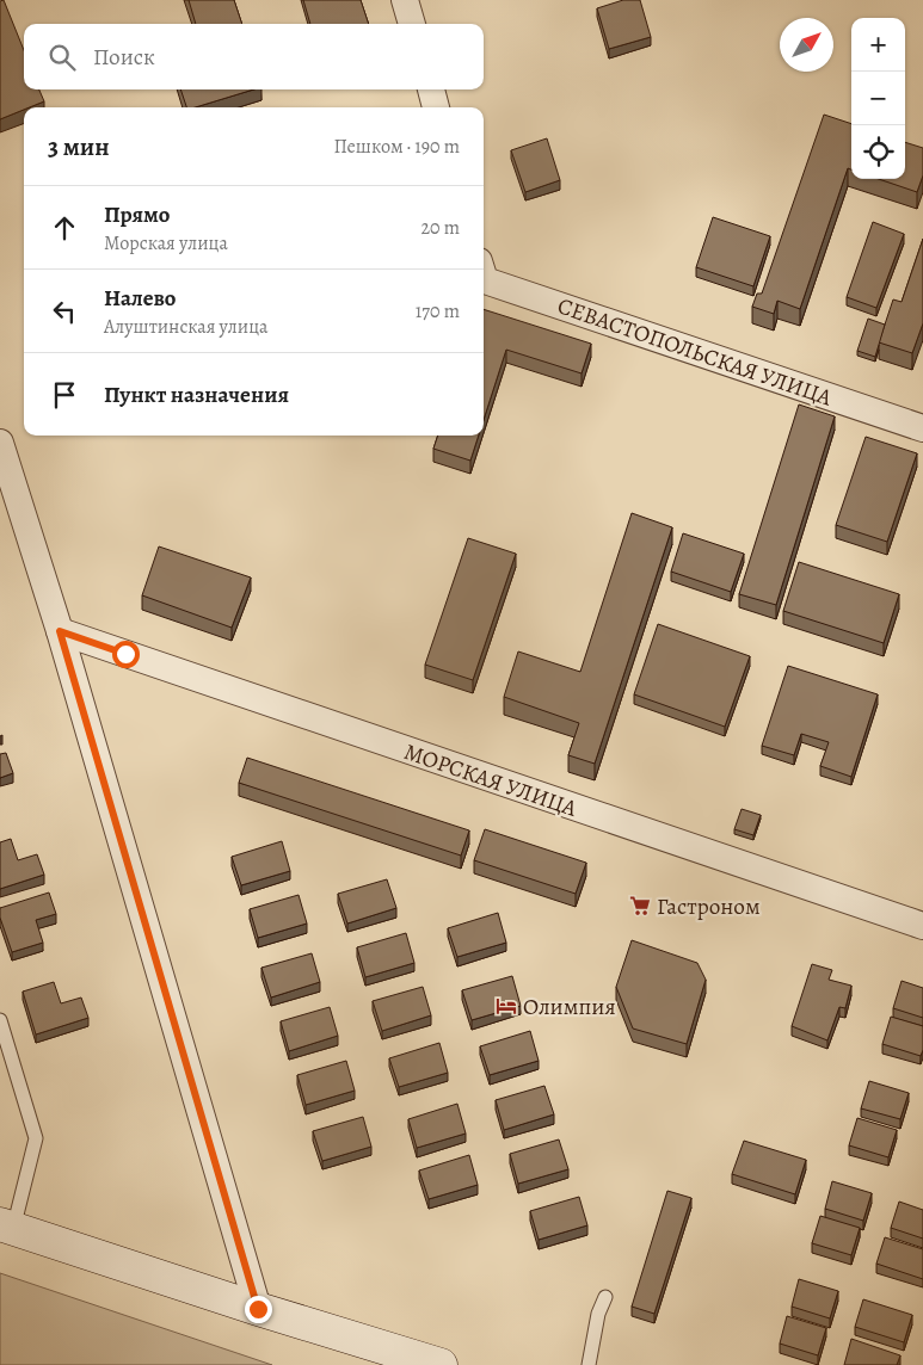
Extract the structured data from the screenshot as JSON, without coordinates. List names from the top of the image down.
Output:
{
  "streets": {
    "street": ["СЕВАСТОПОЛЬСКАЯ УЛИЦА", "МОРСКАЯ УЛИЦА"]
  },
  "places": {
    "supermarket": ["Гастроном"],
    "hotel": ["Олимпия"]
  },
  "north": "top right",
  "page": {
    "map_buttons": ["+", "−"],
    "search": "Поиск",
    "heading": ["3 мин", "Пешком · 190 m"],
    "list": [
      ["Прямо", "Морская улица", "20 m"],
      ["Налево", "Алуштинская улица", "170 m"],
      "Пункт назначения"
    ]
  }
}
